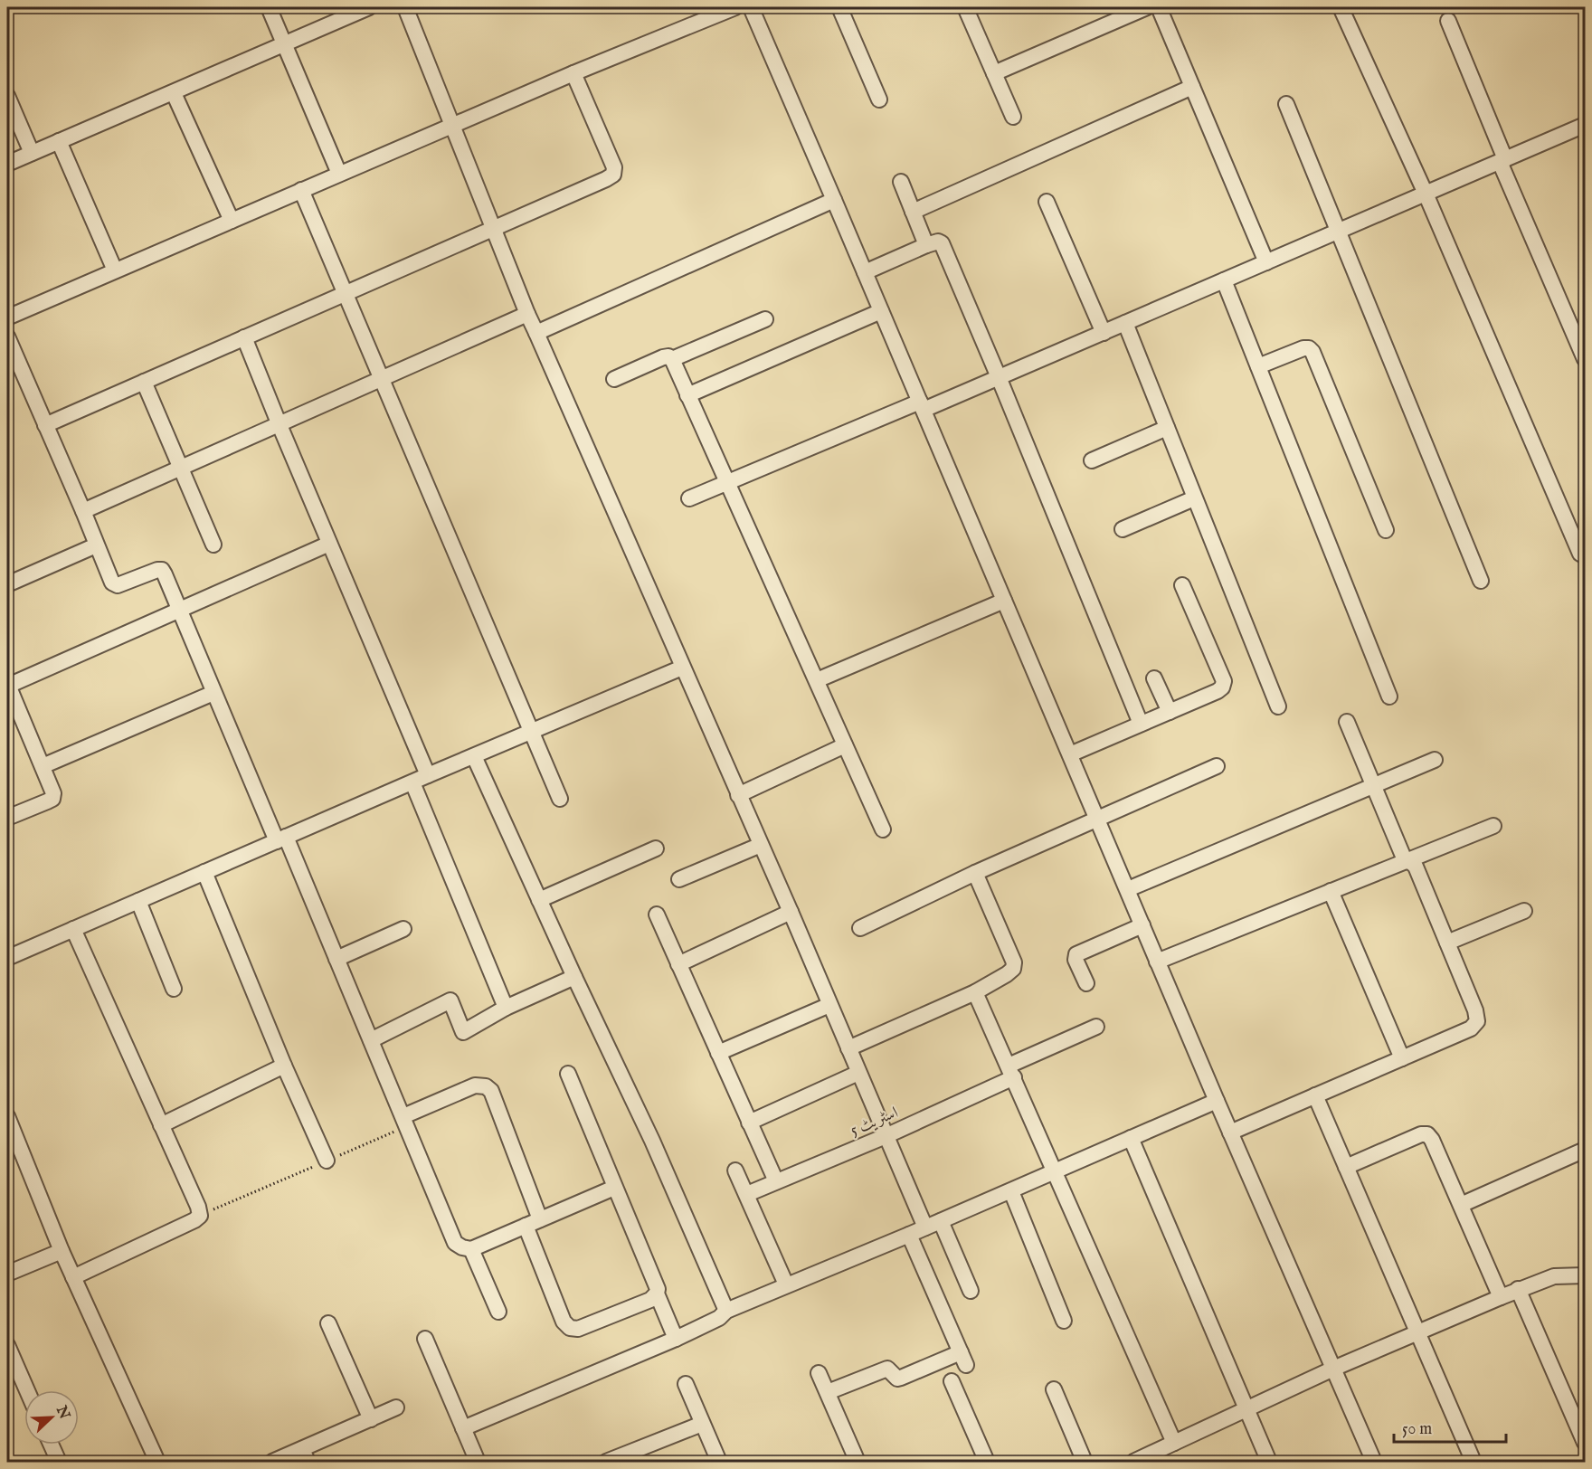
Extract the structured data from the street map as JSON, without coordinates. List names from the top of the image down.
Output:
{
  "streets": {
    "street": ["اسٹریٹ 5"]
  },
  "scale_bar": "50 m",
  "north": "top right"
}
